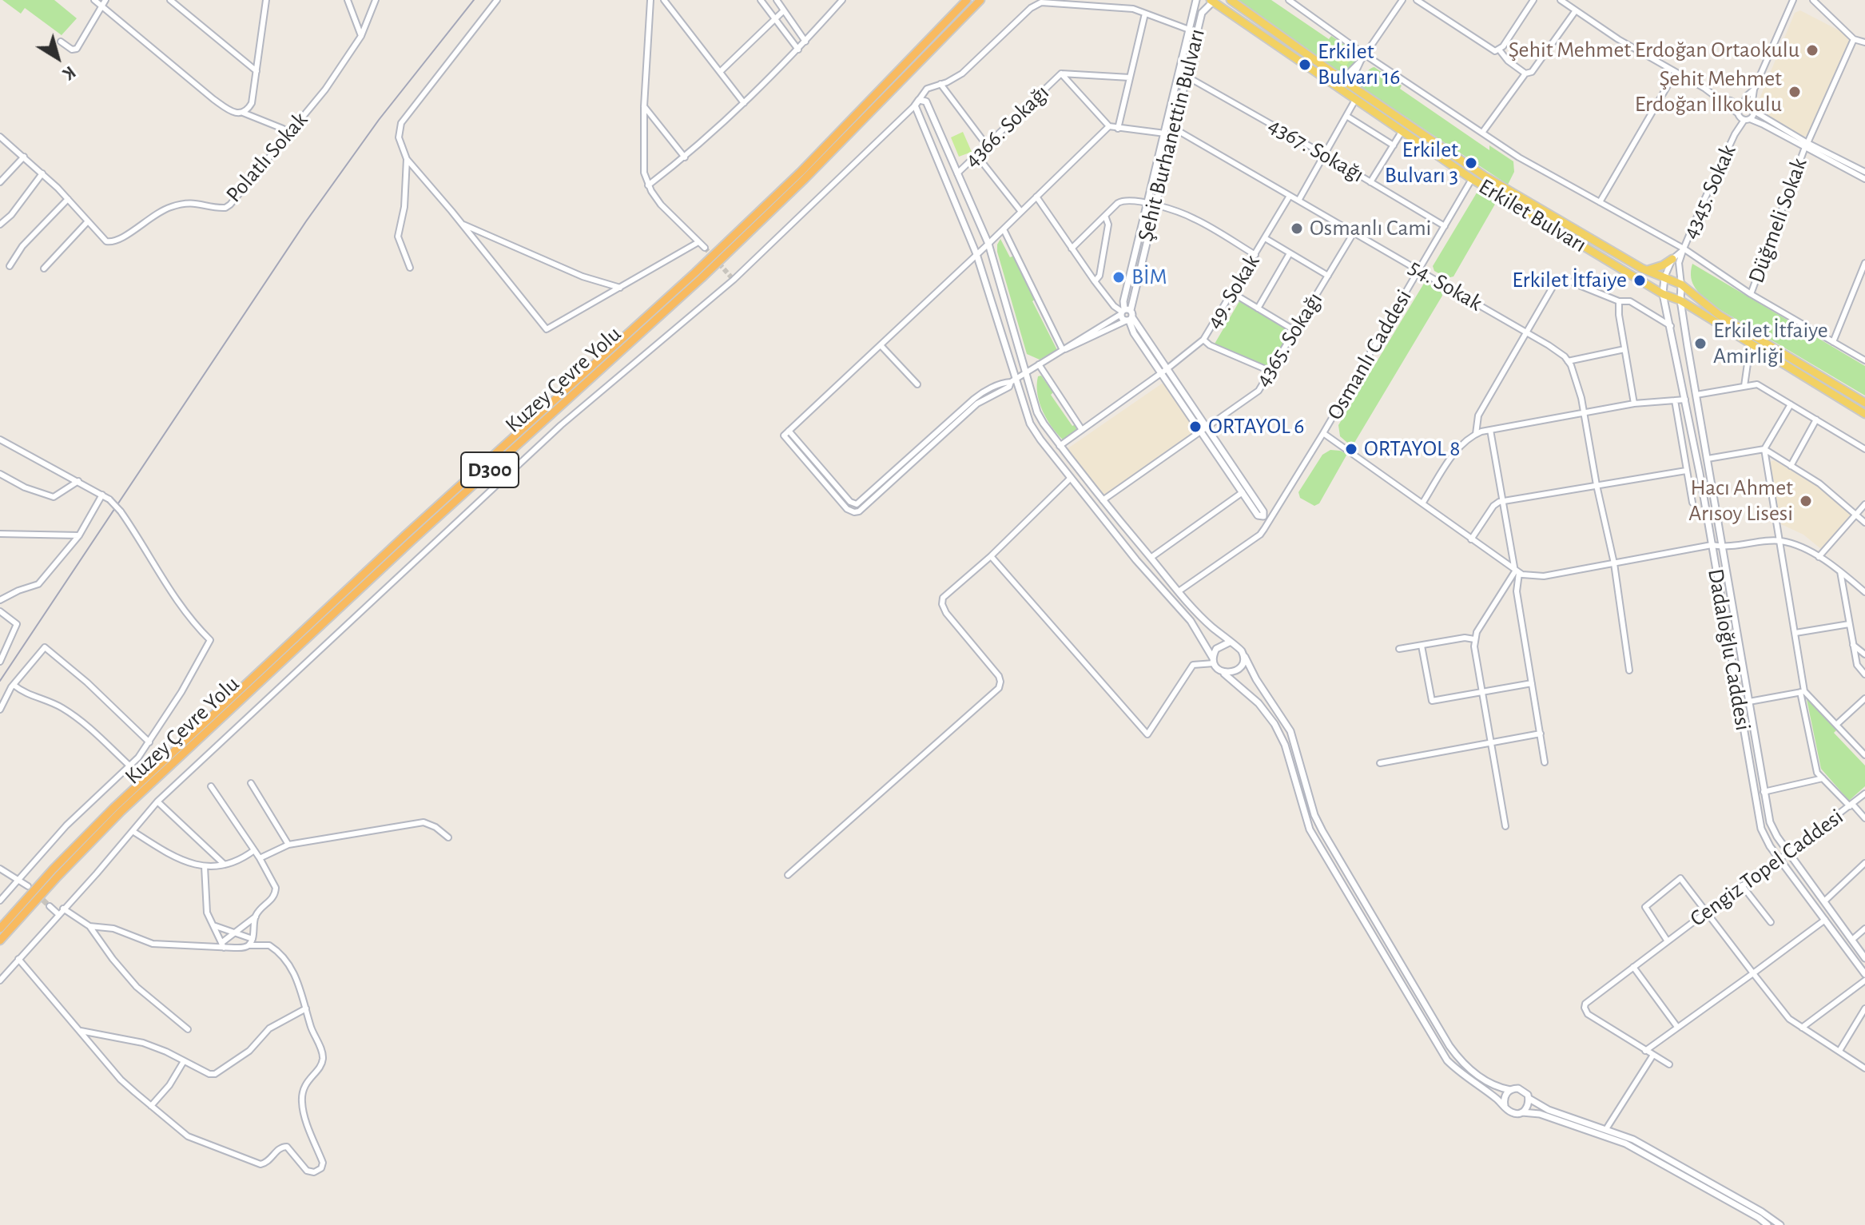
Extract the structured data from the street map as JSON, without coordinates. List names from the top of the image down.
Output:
{
  "streets": {
    "highway": ["Kuzey Çevre Yolu", "D300"],
    "main road": ["Erkilet Bulvarı"],
    "street": [
      "4366. Sokağı",
      "Şehit Burhanettin Bulvarı",
      "4367. Sokağı",
      "Polatlı Sokak",
      "4345. Sokak",
      "Düğmeli Sokak",
      "54. Sokak",
      "49. Sokak",
      "4365. Sokağı",
      "Osmanlı Caddesi",
      "Dadaloğlu Caddesi",
      "Cengiz Topel Caddesi"
    ]
  },
  "crossings": [
    ["Şehit Burhanettin Bulvarı", "4367. Sokağı"],
    ["Şehit Burhanettin Bulvarı", "Erkilet Bulvarı"],
    ["Şehit Burhanettin Bulvarı", "54. Sokak"],
    ["4367. Sokağı", "Osmanlı Caddesi"],
    ["4345. Sokak", "Erkilet Bulvarı"],
    ["4345. Sokak", "Dadaloğlu Caddesi"],
    ["Erkilet Bulvarı", "Osmanlı Caddesi"],
    ["Erkilet Bulvarı", "Dadaloğlu Caddesi"],
    ["54. Sokak", "49. Sokak"],
    ["54. Sokak", "4365. Sokağı"],
    ["54. Sokak", "Osmanlı Caddesi"],
    ["Dadaloğlu Caddesi", "Cengiz Topel Caddesi"]
  ],
  "places": [
    "Şehit Mehmet Erdoğan Ortaokulu",
    "Erkilet Bulvarı 16",
    "Şehit Mehmet Erdoğan İlkokulu",
    "Erkilet Bulvarı 3",
    "Osmanlı Cami",
    "BİM",
    "Erkilet İtfaiye",
    "Erkilet İtfaiye Amirliği",
    "ORTAYOL 6",
    "ORTAYOL 8",
    "Hacı Ahmet Arısoy Lisesi"
  ],
  "north": "bottom right"
}
